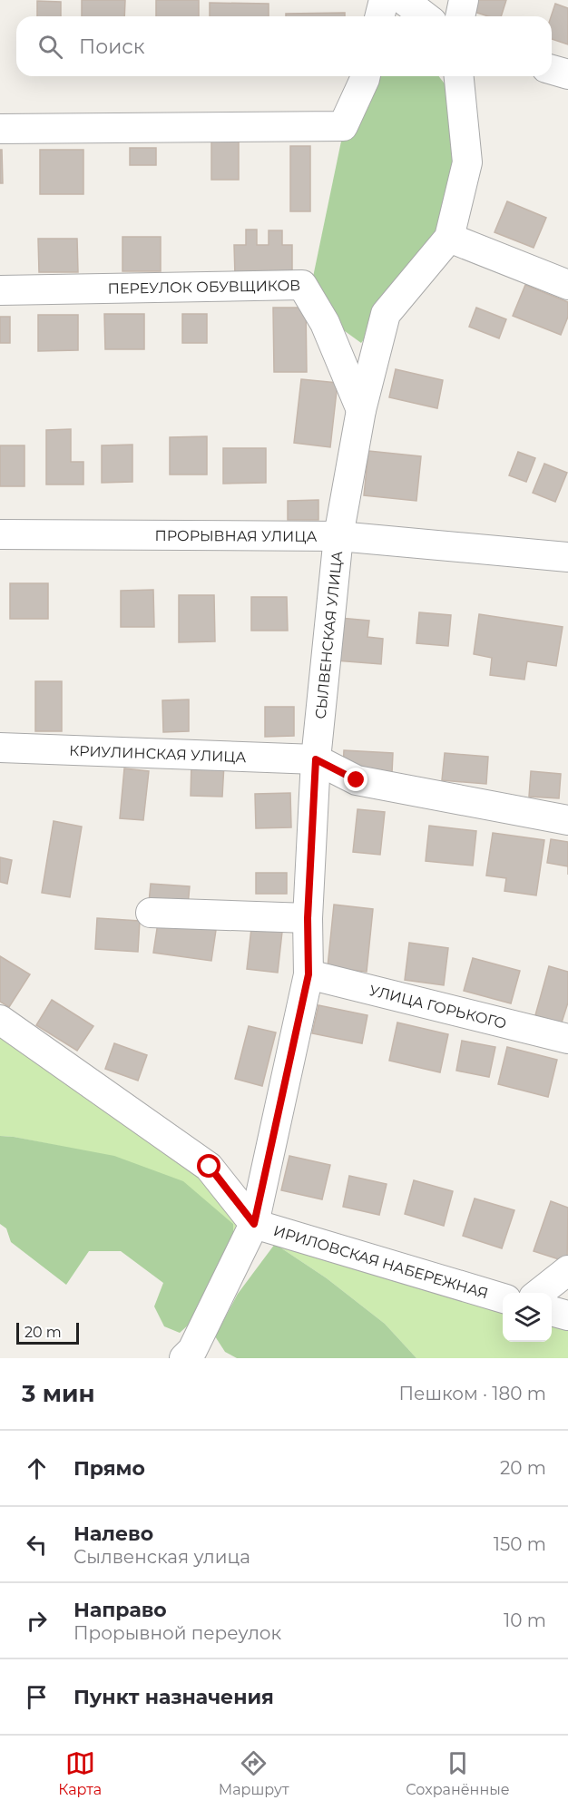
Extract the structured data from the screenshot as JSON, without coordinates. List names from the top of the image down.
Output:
{
  "streets": {
    "street": [
      "ПЕРЕУЛОК ОБУВЩИКОВ",
      "ПРОРЫВНАЯ УЛИЦА",
      "СЫЛВЕНСКАЯ УЛИЦА",
      "КРИУЛИНСКАЯ УЛИЦА",
      "УЛИЦА ГОРЬКОГО",
      "ИРИЛОВСКАЯ НАБЕРЕЖНАЯ"
    ]
  },
  "crossings": [
    ["ПЕРЕУЛОК ОБУВЩИКОВ", "СЫЛВЕНСКАЯ УЛИЦА"],
    ["ПРОРЫВНАЯ УЛИЦА", "СЫЛВЕНСКАЯ УЛИЦА"],
    ["СЫЛВЕНСКАЯ УЛИЦА", "КРИУЛИНСКАЯ УЛИЦА"],
    ["СЫЛВЕНСКАЯ УЛИЦА", "УЛИЦА ГОРЬКОГО"],
    ["СЫЛВЕНСКАЯ УЛИЦА", "ИРИЛОВСКАЯ НАБЕРЕЖНАЯ"]
  ],
  "scale_bar": "20 m",
  "page": {
    "search": "Поиск",
    "scale": "20 m",
    "heading": ["3 мин", "Пешком · 180 m"],
    "list": [
      ["Прямо", "20 m"],
      ["Налево", "Сылвенская улица", "150 m"],
      ["Направо", "Прорывной переулок", "10 m"],
      "Пункт назначения"
    ],
    "nav": ["Карта", "Маршрут", "Сохранённые"]
  }
}
